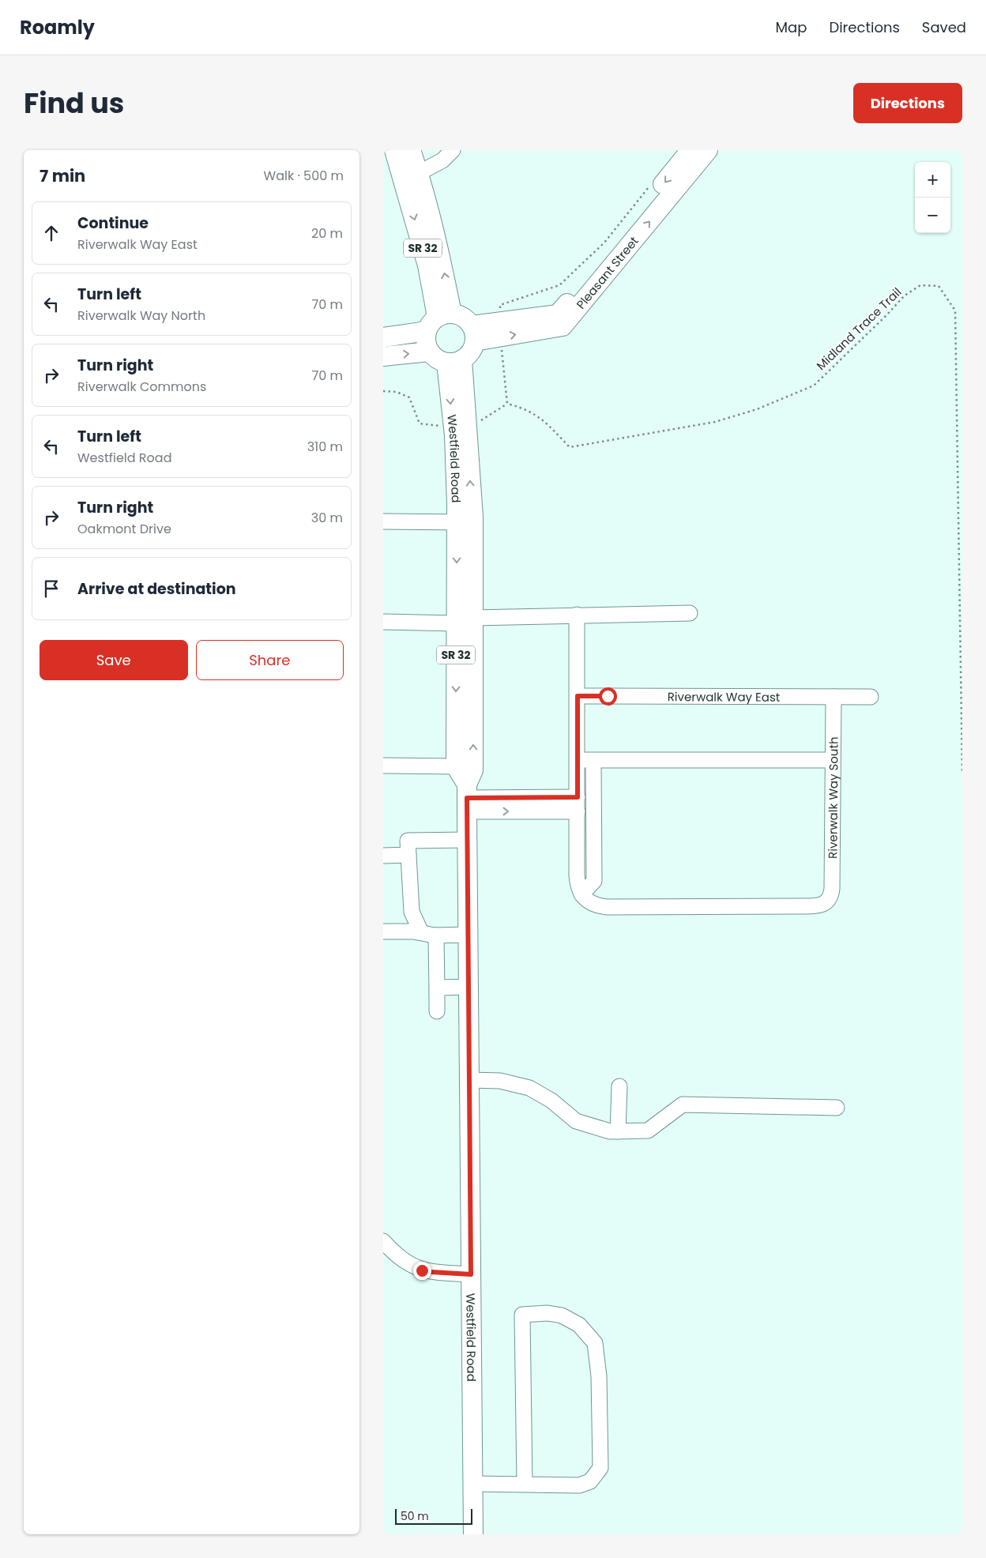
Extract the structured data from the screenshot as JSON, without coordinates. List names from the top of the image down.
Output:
{
  "streets": {
    "main road": ["SR 32", "Pleasant Street", "Westfield Road"],
    "street": ["Riverwalk Way East", "Riverwalk Way South"],
    "path": ["Midland Trace Trail"]
  },
  "crossings": [
    ["SR 32", "Pleasant Street"],
    ["SR 32", "Westfield Road"],
    ["Pleasant Street", "Westfield Road"],
    ["Riverwalk Way East", "Riverwalk Way South"]
  ],
  "scale_bar": "50 m",
  "page": {
    "header": "Roamly",
    "nav": ["Map", "Directions", "Saved"],
    "title": "Find us",
    "buttons": [
      "Directions",
      ["Save", "Share"]
    ],
    "heading": ["7 min", "Walk · 500 m"],
    "map_buttons": ["+", "−"],
    "list": [
      ["Continue", "Riverwalk Way East", "20 m"],
      ["Turn left", "Riverwalk Way North", "70 m"],
      ["Turn right", "Riverwalk Commons", "70 m"],
      ["Turn left", "Westfield Road", "310 m"],
      ["Turn right", "Oakmont Drive", "30 m"],
      "Arrive at destination"
    ],
    "scale": "50 m"
  }
}
